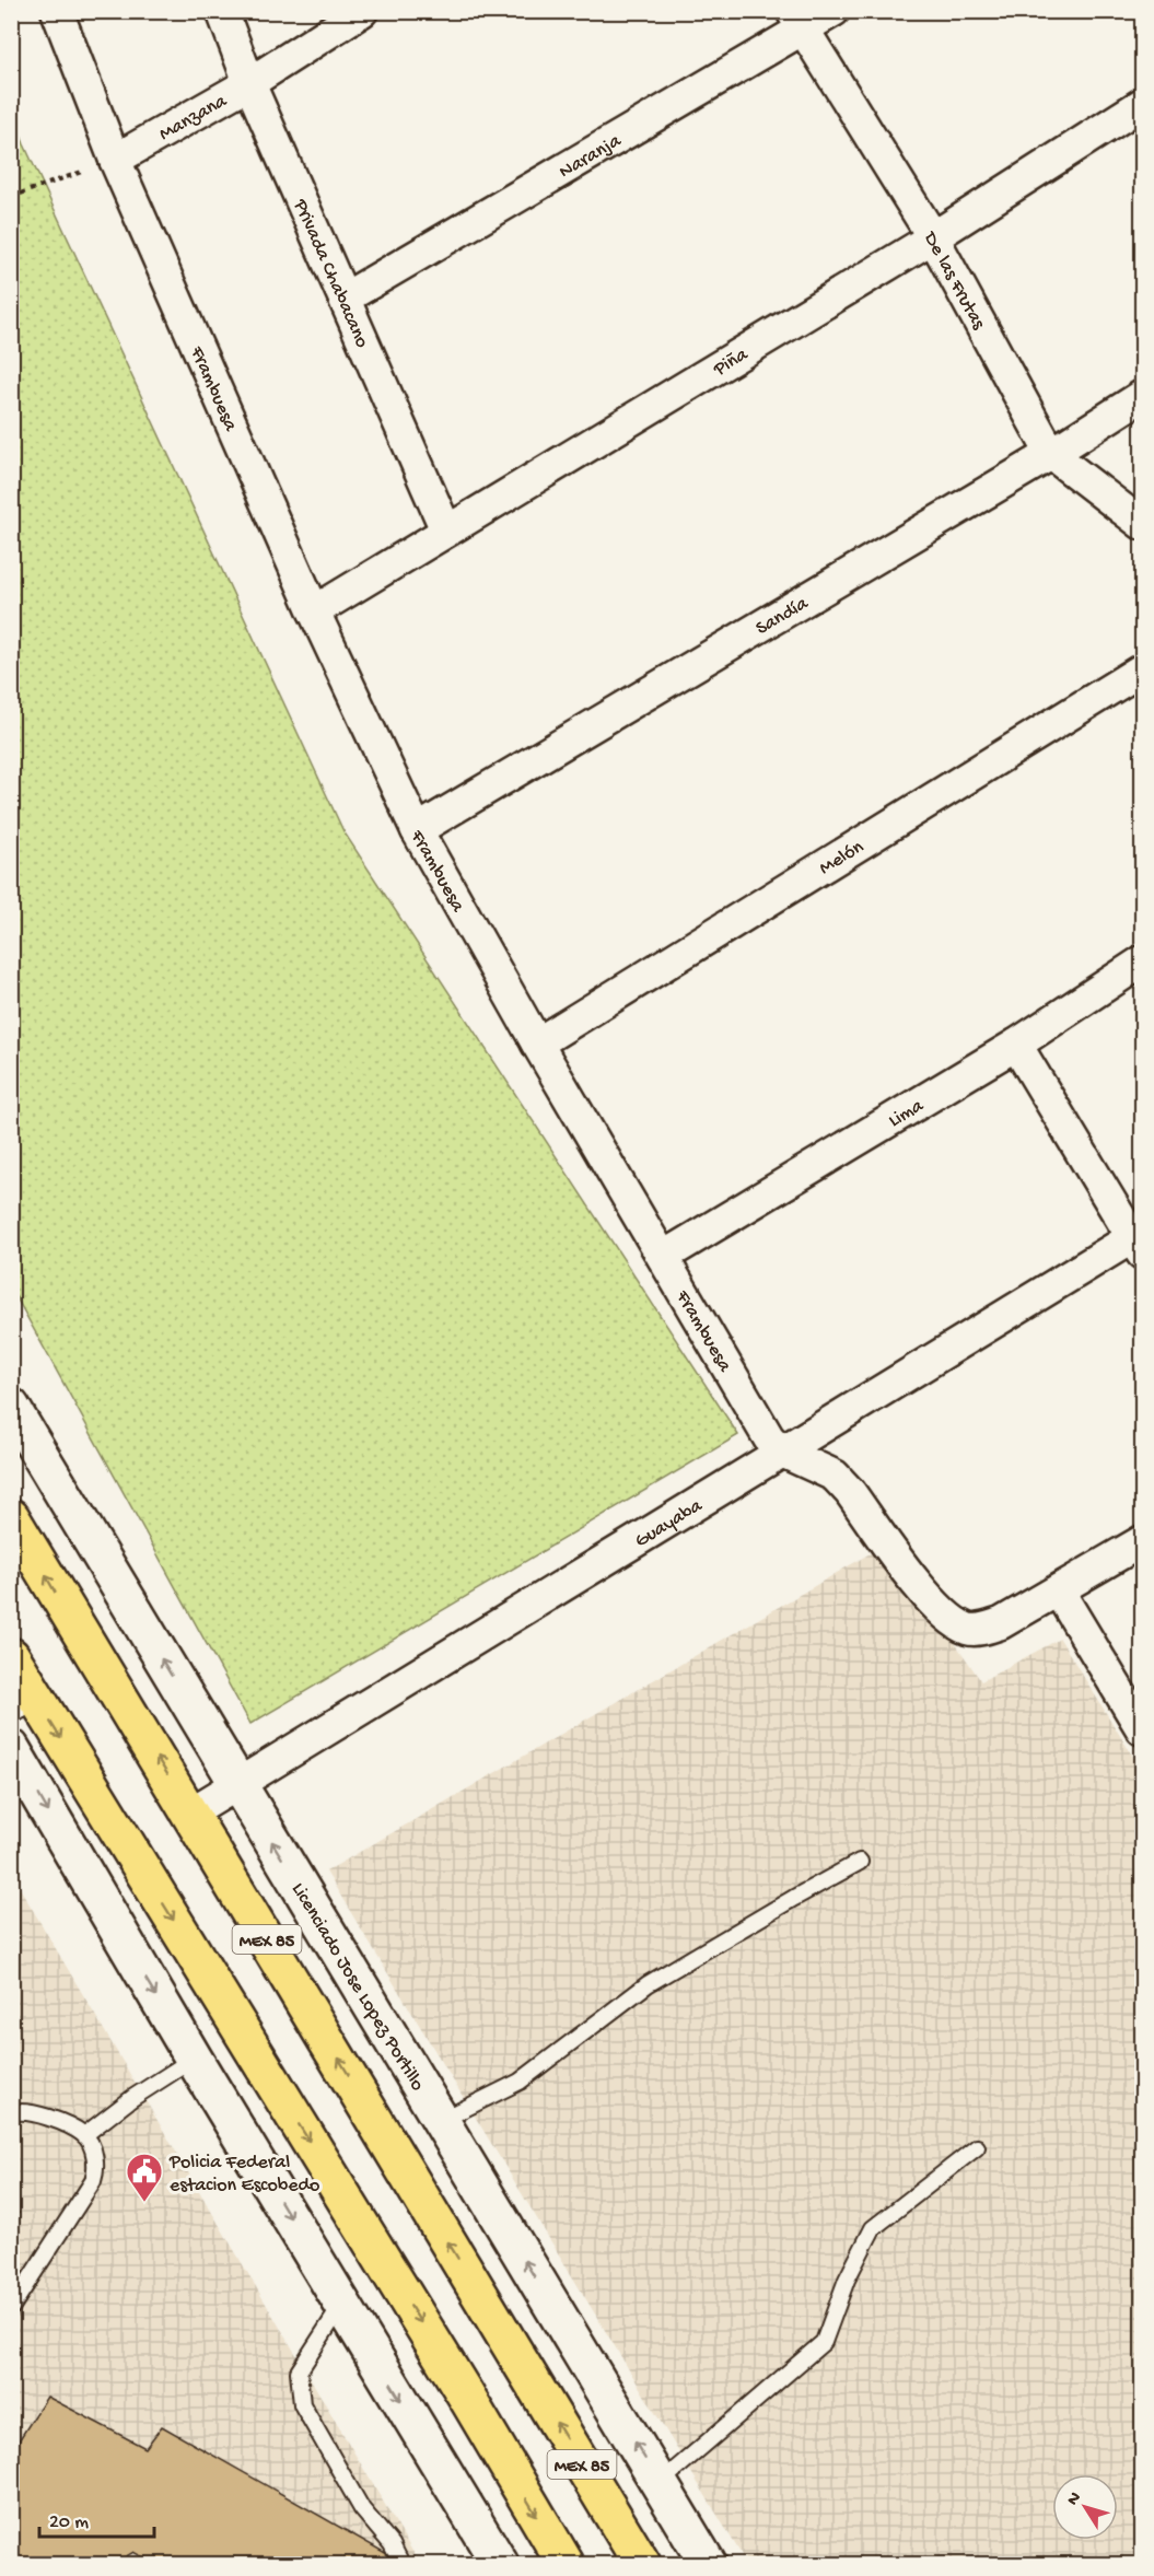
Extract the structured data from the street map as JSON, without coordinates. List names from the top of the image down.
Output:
{
  "streets": {
    "highway": ["MEX 85"],
    "street": [
      "Manzana",
      "Naranja",
      "Privada Chabacano",
      "De las Frutas",
      "Piña",
      "Frambuesa",
      "Sandía",
      "Melón",
      "Lima",
      "Guayaba",
      "Licenciado Jose Lopez Portillo"
    ]
  },
  "crossings": [
    ["Manzana", "Privada Chabacano"],
    ["Manzana", "Frambuesa"],
    ["Naranja", "Privada Chabacano"],
    ["Naranja", "De las Frutas"],
    ["Privada Chabacano", "Piña"],
    ["De las Frutas", "Piña"],
    ["De las Frutas", "Sandía"],
    ["Piña", "Frambuesa"],
    ["Frambuesa", "Sandía"],
    ["Frambuesa", "Melón"],
    ["Frambuesa", "Lima"],
    ["Frambuesa", "Guayaba"],
    ["Guayaba", "MEX 85"],
    ["Guayaba", "Licenciado Jose Lopez Portillo"]
  ],
  "places": {
    "public building": ["Policia Federal estacion Escobedo"]
  },
  "scale_bar": "20 m",
  "north": "top left"
}
